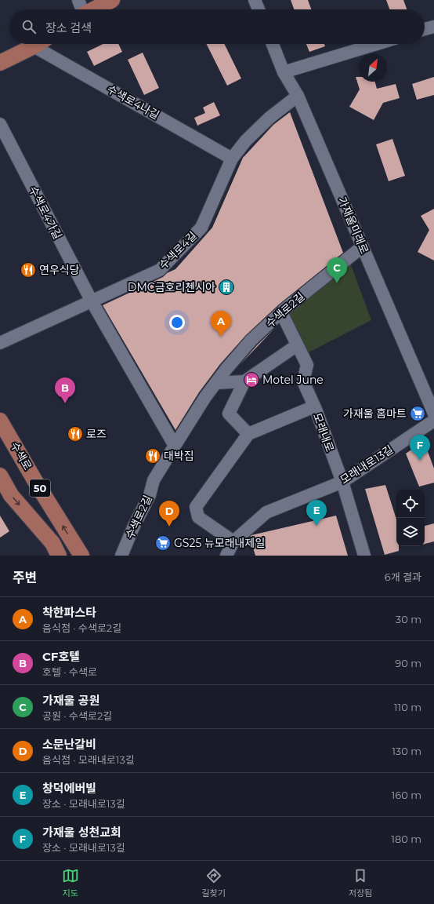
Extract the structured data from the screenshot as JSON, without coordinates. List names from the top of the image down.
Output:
{
  "streets": {
    "main road": ["수색로", "50"],
    "street": [
      "수색로4나길",
      "수색로4가길",
      "가재울미래로",
      "수색로4길",
      "수색로2길",
      "모래내로",
      "모래내로13길"
    ]
  },
  "crossings": [
    ["수색로4나길", "수색로4길"],
    ["수색로4가길", "수색로4길"],
    ["가재울미래로", "수색로4길"],
    ["가재울미래로", "수색로2길"],
    ["수색로2길", "모래내로"],
    ["모래내로", "모래내로13길"]
  ],
  "places": {
    "restaurant": ["연우식당", "로즈", "대박집"],
    "building": ["DMC금호리첸시아"],
    "hotel": ["Motel June"],
    "supermarket": ["가재울 홈마트", "GS25 뉴모래내제일"]
  },
  "north": "top right",
  "page": {
    "search": "장소 검색",
    "pins": [
      "C",
      "A",
      "B",
      "F",
      "E",
      "D"
    ],
    "heading": ["주변", "6개 결과"],
    "list": [
      {
        "mark": "A",
        "name": "착한파스타",
        "note": "음식점 · 수색로2길",
        "value": "30 m"
      },
      {
        "mark": "B",
        "name": "CF호텔",
        "note": "호텔 · 수색로",
        "value": "90 m"
      },
      {
        "mark": "C",
        "name": "가재울 공원",
        "note": "공원 · 수색로2길",
        "value": "110 m"
      },
      {
        "mark": "D",
        "name": "소문난갈비",
        "note": "음식점 · 모래내로13길",
        "value": "130 m"
      },
      {
        "mark": "E",
        "name": "창덕에버빌",
        "note": "장소 · 모래내로13길",
        "value": "160 m"
      },
      {
        "mark": "F",
        "name": "가재울 성천교회",
        "note": "장소 · 모래내로13길",
        "value": "180 m"
      }
    ],
    "nav": ["지도", "길찾기", "저장됨"]
  }
}
